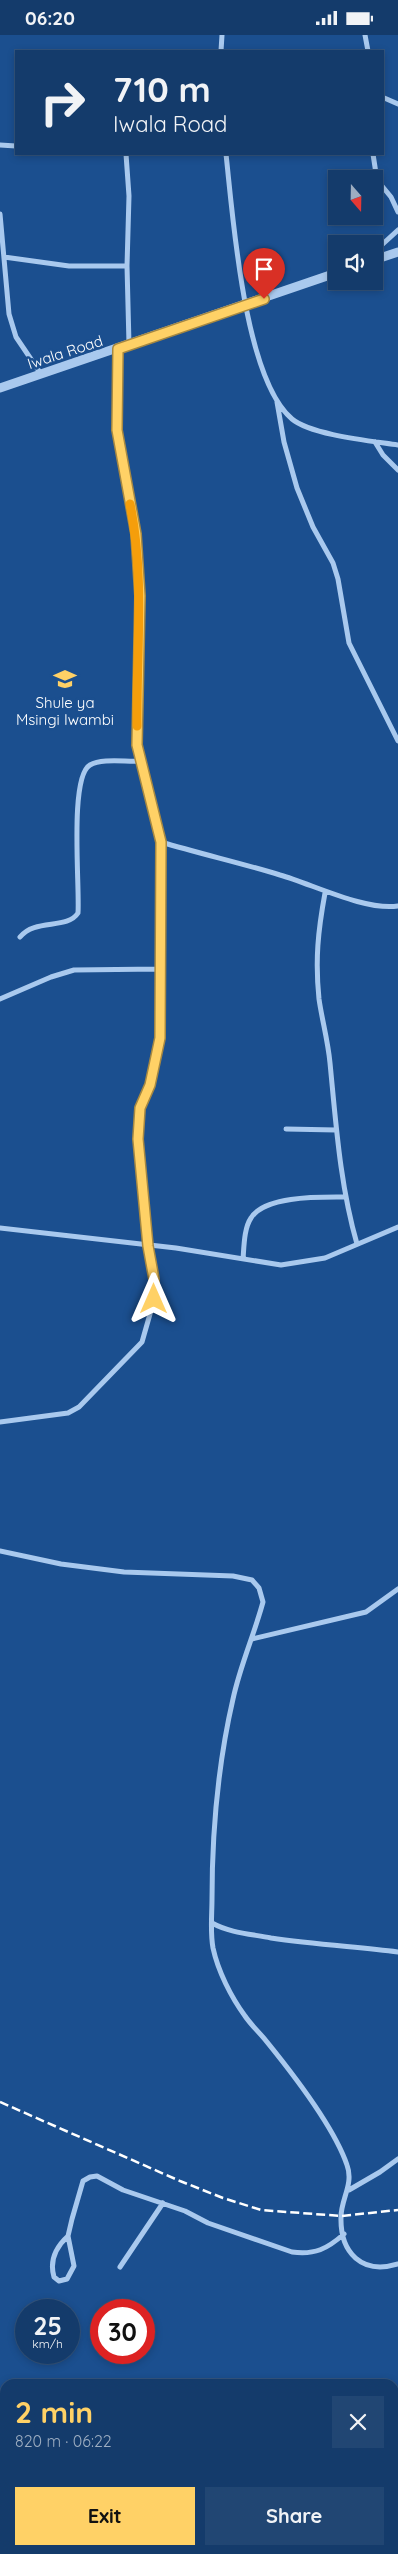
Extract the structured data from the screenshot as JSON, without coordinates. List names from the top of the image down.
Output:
{
  "streets": {
    "street": ["Iwala Road"]
  },
  "places": {
    "school or university": ["Shule ya Msingi Iwambi"]
  },
  "north": "bottom",
  "page": {
    "status": "06:20",
    "turn": ["710 m", "Iwala Road"],
    "speed": "25 km/h",
    "limit": "30",
    "heading": ["2 min", "820 m · 06:22"],
    "buttons": ["Exit", "Share"]
  }
}
